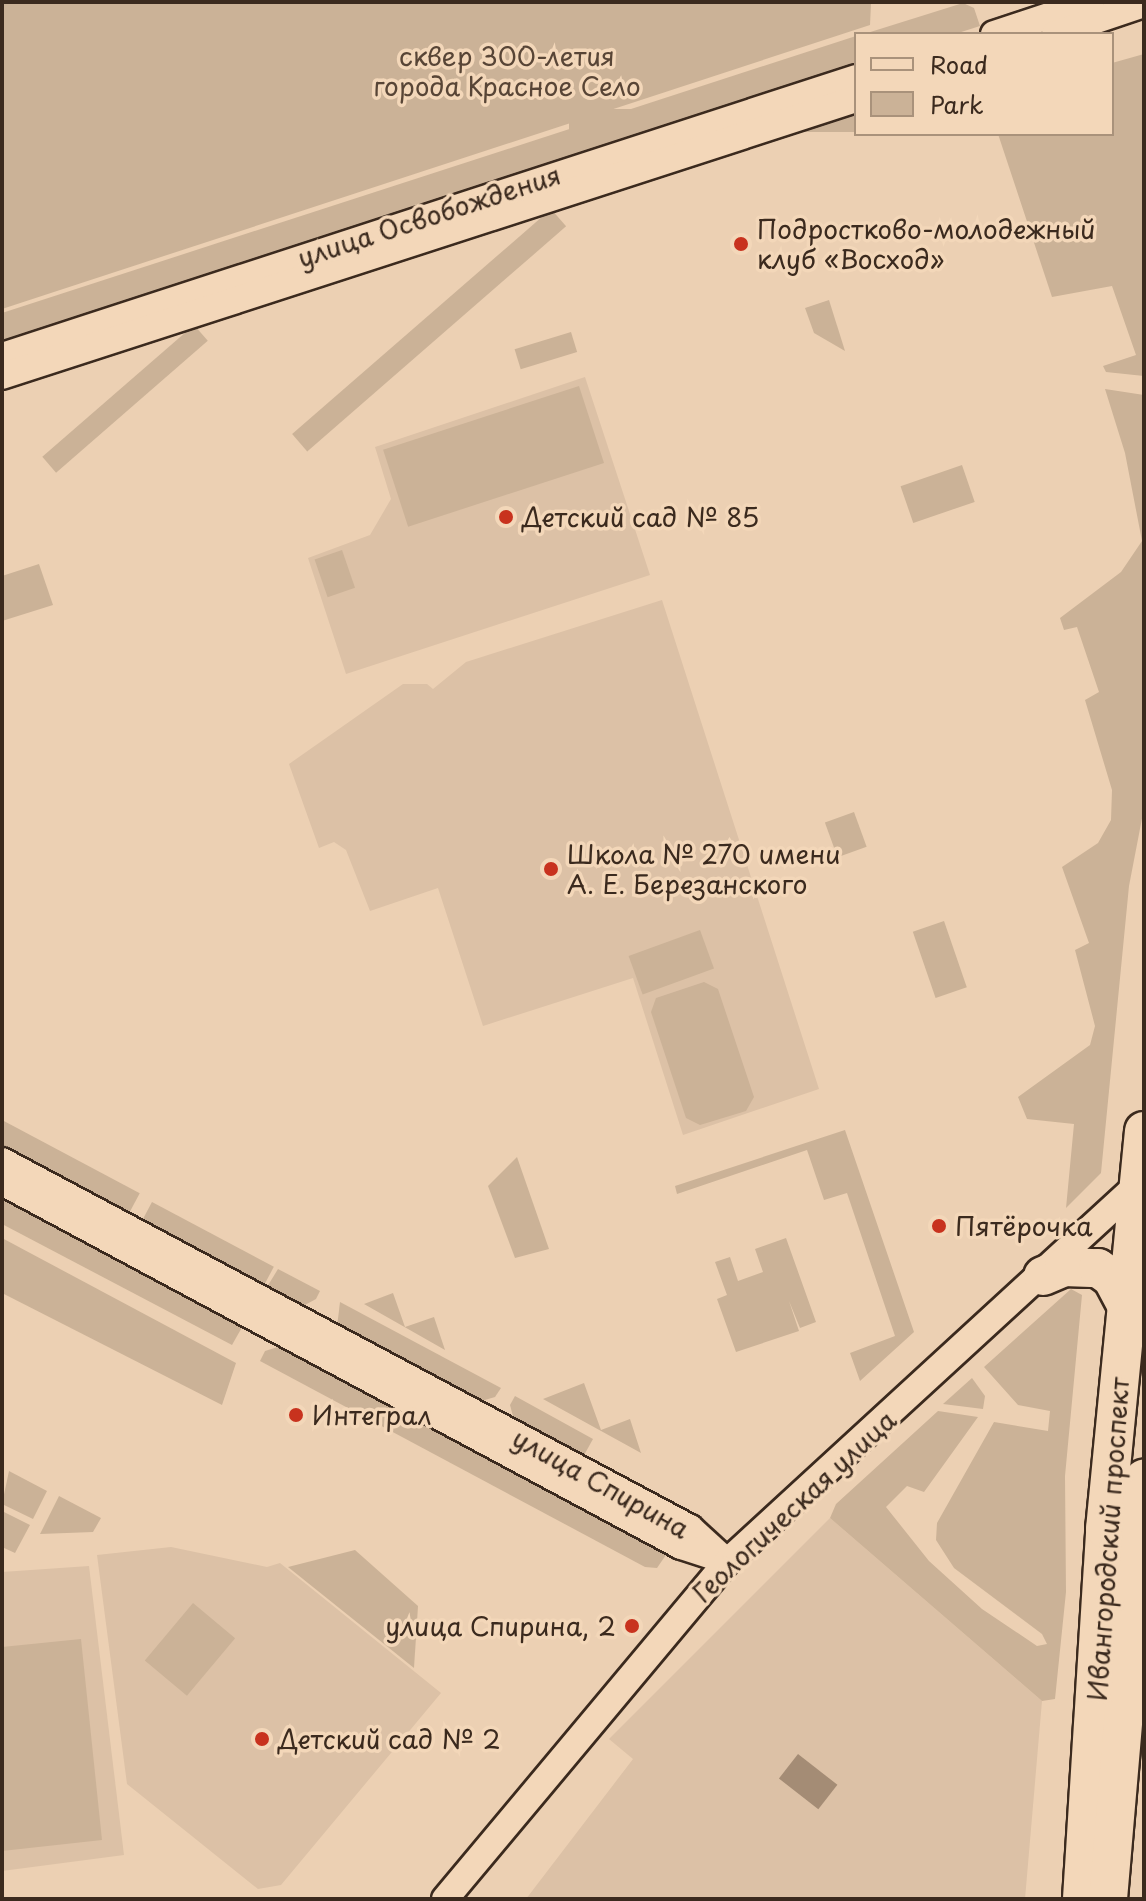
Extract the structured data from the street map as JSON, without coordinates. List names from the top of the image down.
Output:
{
  "streets": {
    "highway": ["Ивангородский проспект"],
    "street": ["улица Освобождения", "улица Спирина", "Геологическая улица"]
  },
  "crossings": [
    ["улица Спирина", "Геологическая улица"],
    ["Геологическая улица", "Ивангородский проспект"]
  ],
  "parks": ["сквер 300-летия города Красное Село"],
  "places": [
    "Подростково-молодежный клуб «Восход»",
    "Детский сад № 85",
    "Школа № 270 имени А. Е. Березанского",
    "Пятёрочка",
    "Интеграл",
    "улица Спирина, 2",
    "Детский сад № 2"
  ],
  "legend": ["Road", "Park"]
}
